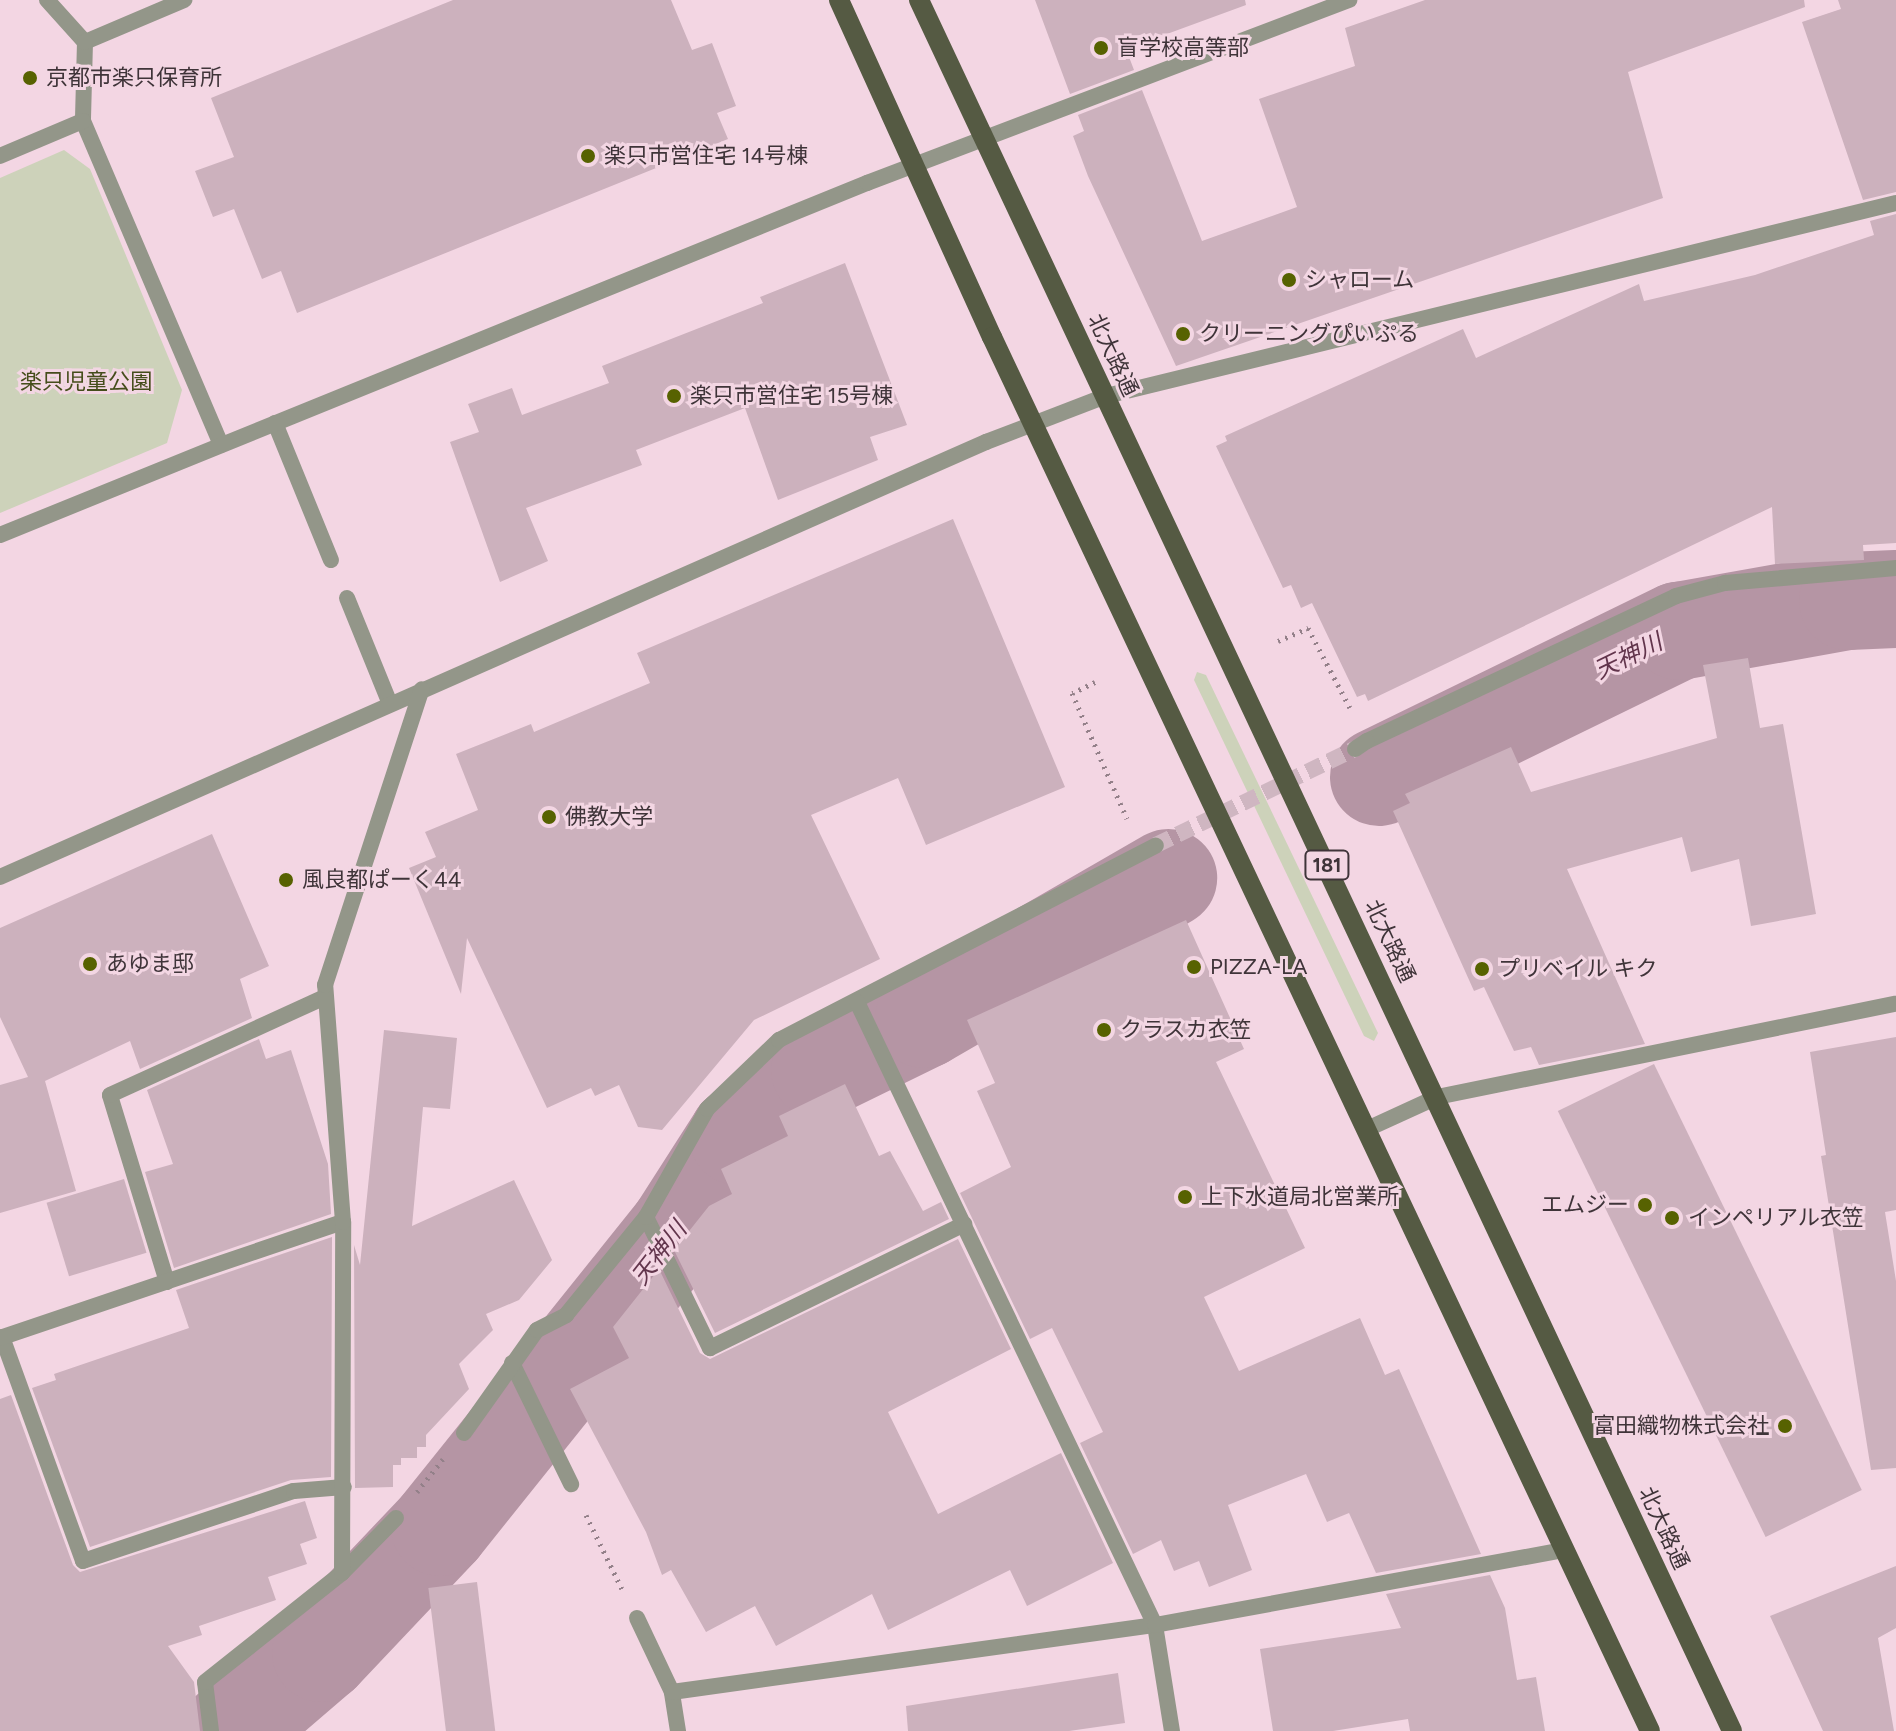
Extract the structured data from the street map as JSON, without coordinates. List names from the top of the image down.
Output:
{
  "streets": {
    "main road": ["北大路通", "181"]
  },
  "water": ["天神川"],
  "parks": ["楽只児童公園"],
  "places": [
    "盲学校高等部",
    "京都市楽只保育所",
    "楽只市営住宅 14号棟",
    "シャローム",
    "クリーニングぴいぷる",
    "楽只市営住宅 15号棟",
    "佛教大学",
    "風良都ぱーく44",
    "あゆま邸",
    "PIZZA-LA",
    "プリベイル キク",
    "クラスカ衣笠",
    "上下水道局北営業所",
    "エムジー",
    "インペリアル衣笠",
    "富田織物株式会社"
  ]
}
